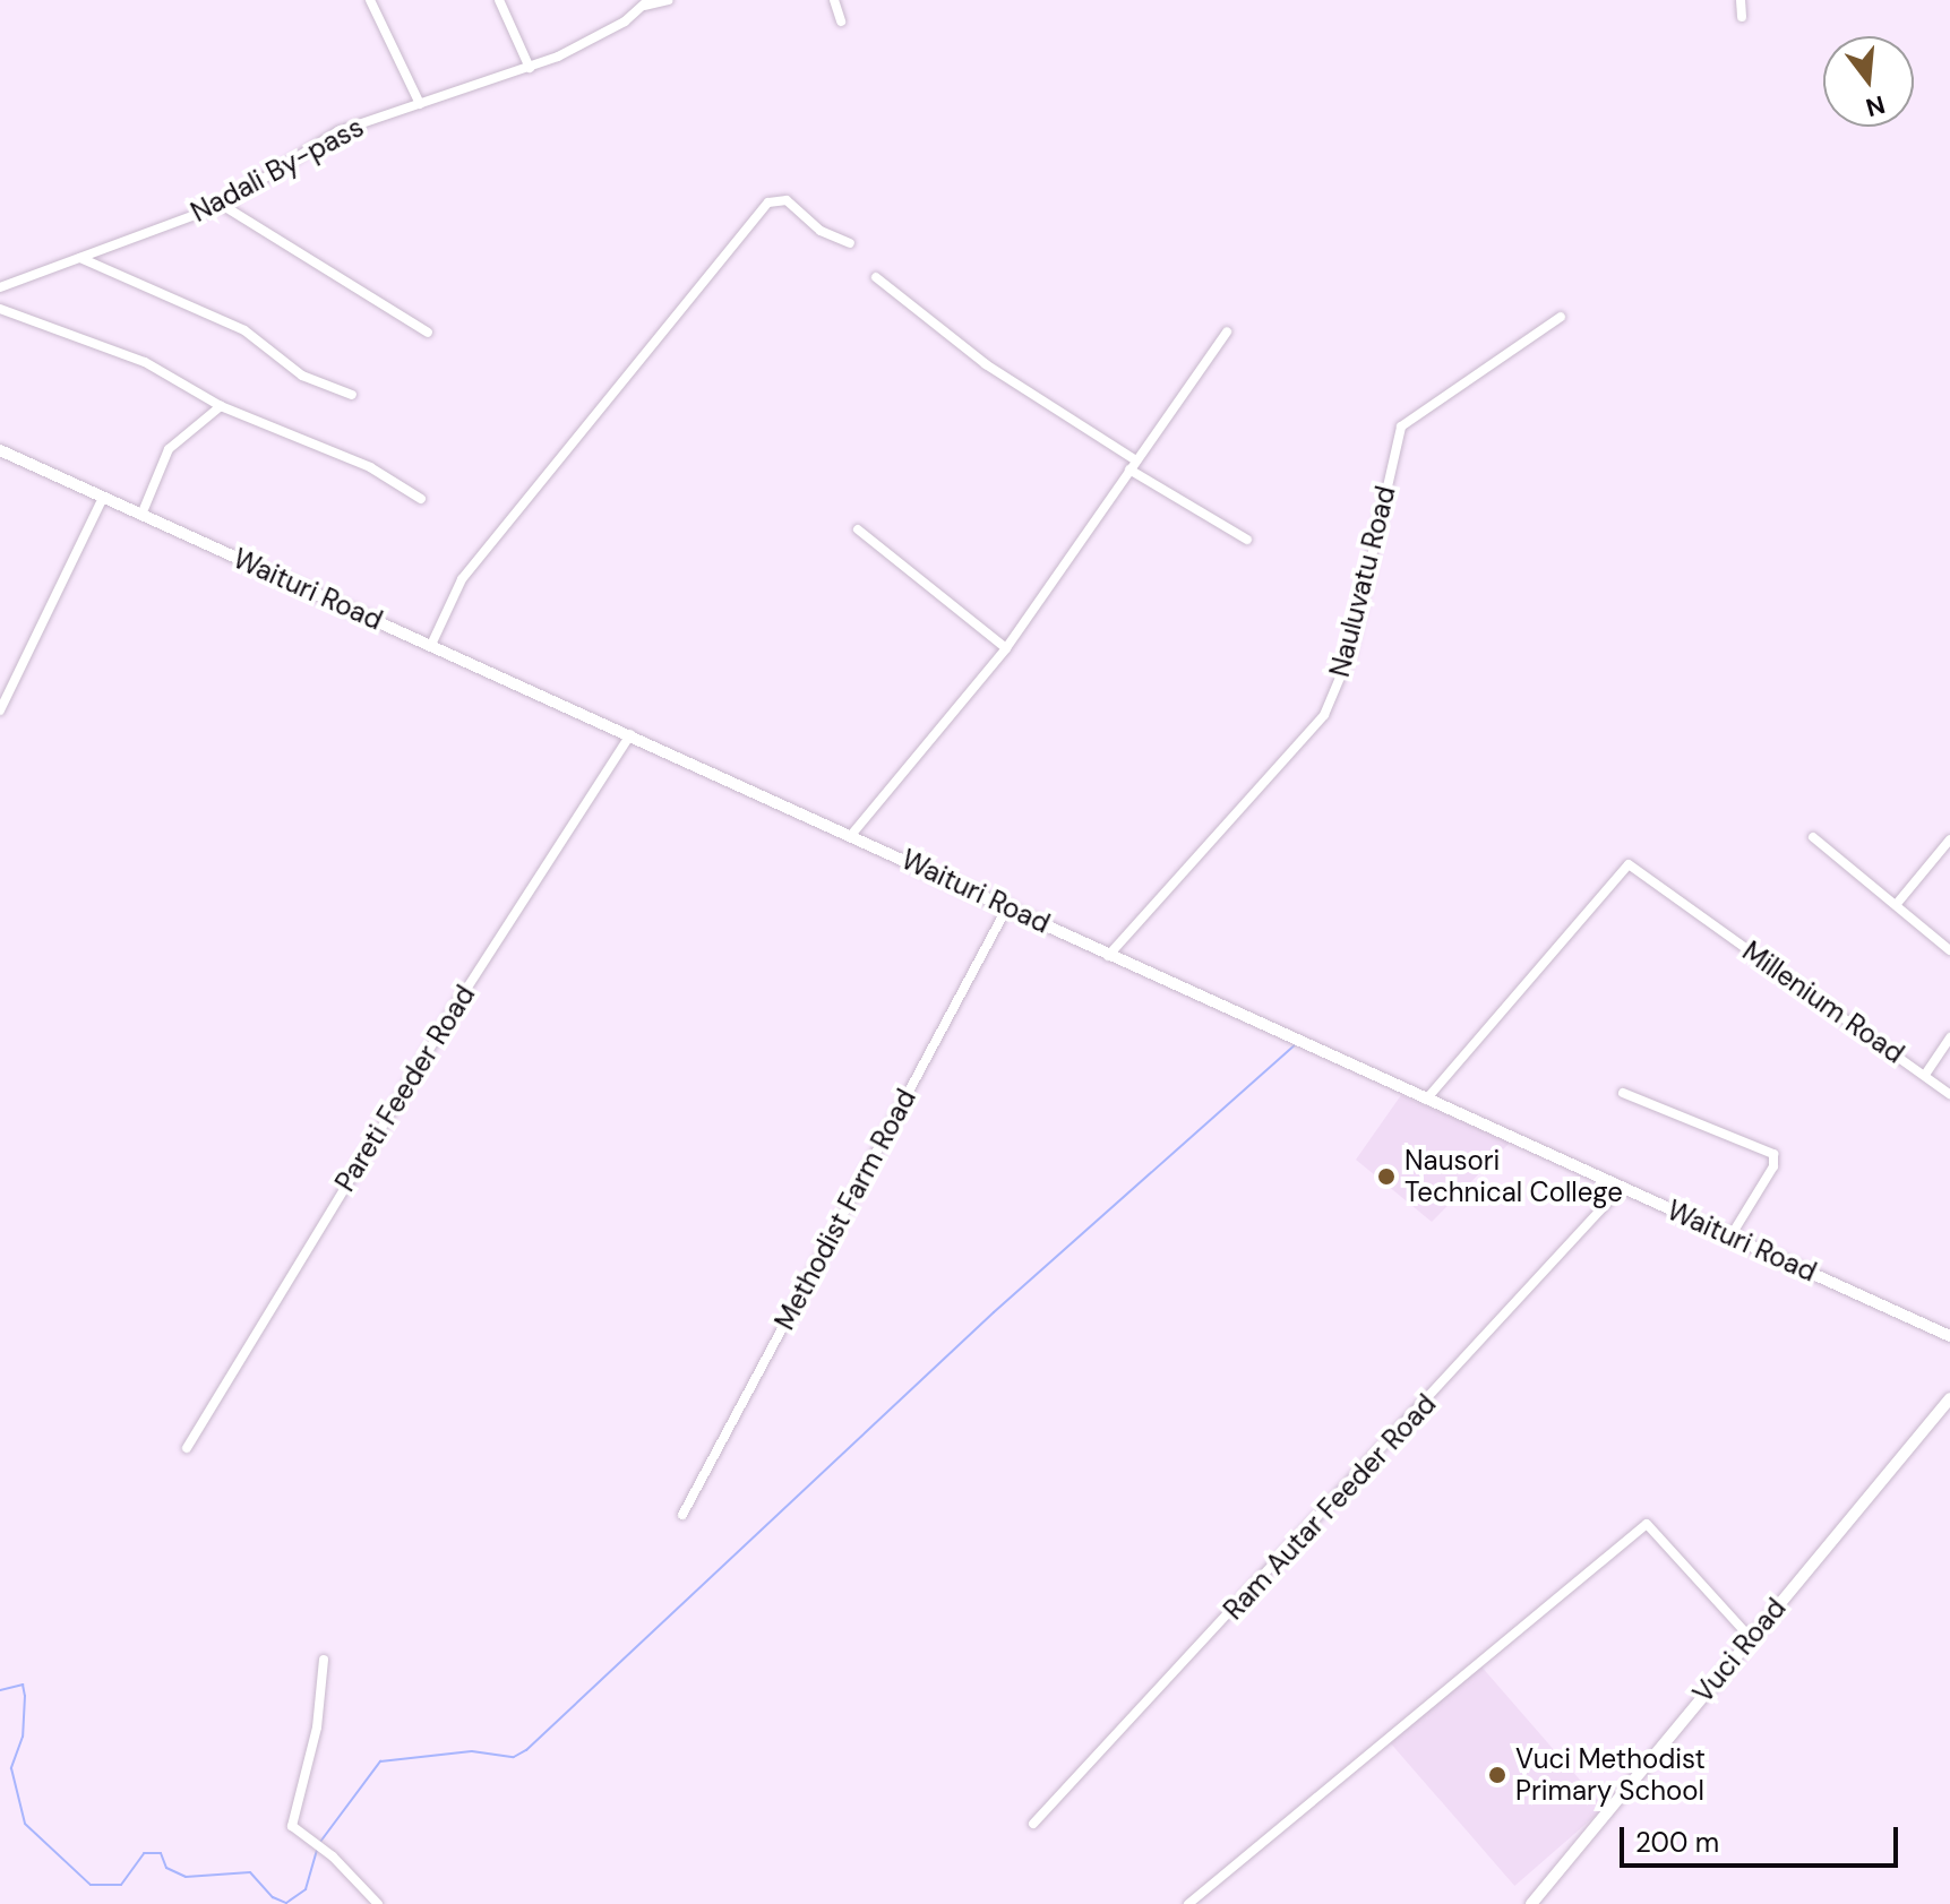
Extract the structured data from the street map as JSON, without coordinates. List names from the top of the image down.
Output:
{
  "streets": {
    "main road": ["Waituri Road", "Vuci Road"],
    "street": [
      "Nadali By-pass",
      "Nauluvatu Road",
      "Millenium Road",
      "Pareti Feeder Road",
      "Methodist Farm Road",
      "Ram Autar Feeder Road"
    ]
  },
  "crossings": [
    ["Nauluvatu Road", "Waituri Road"],
    ["Waituri Road", "Millenium Road"],
    ["Waituri Road", "Pareti Feeder Road"],
    ["Waituri Road", "Methodist Farm Road"],
    ["Waituri Road", "Ram Autar Feeder Road"]
  ],
  "places": ["Nausori Technical College", "Vuci Methodist Primary School"],
  "scale_bar": "200 m",
  "north": "bottom"
}
